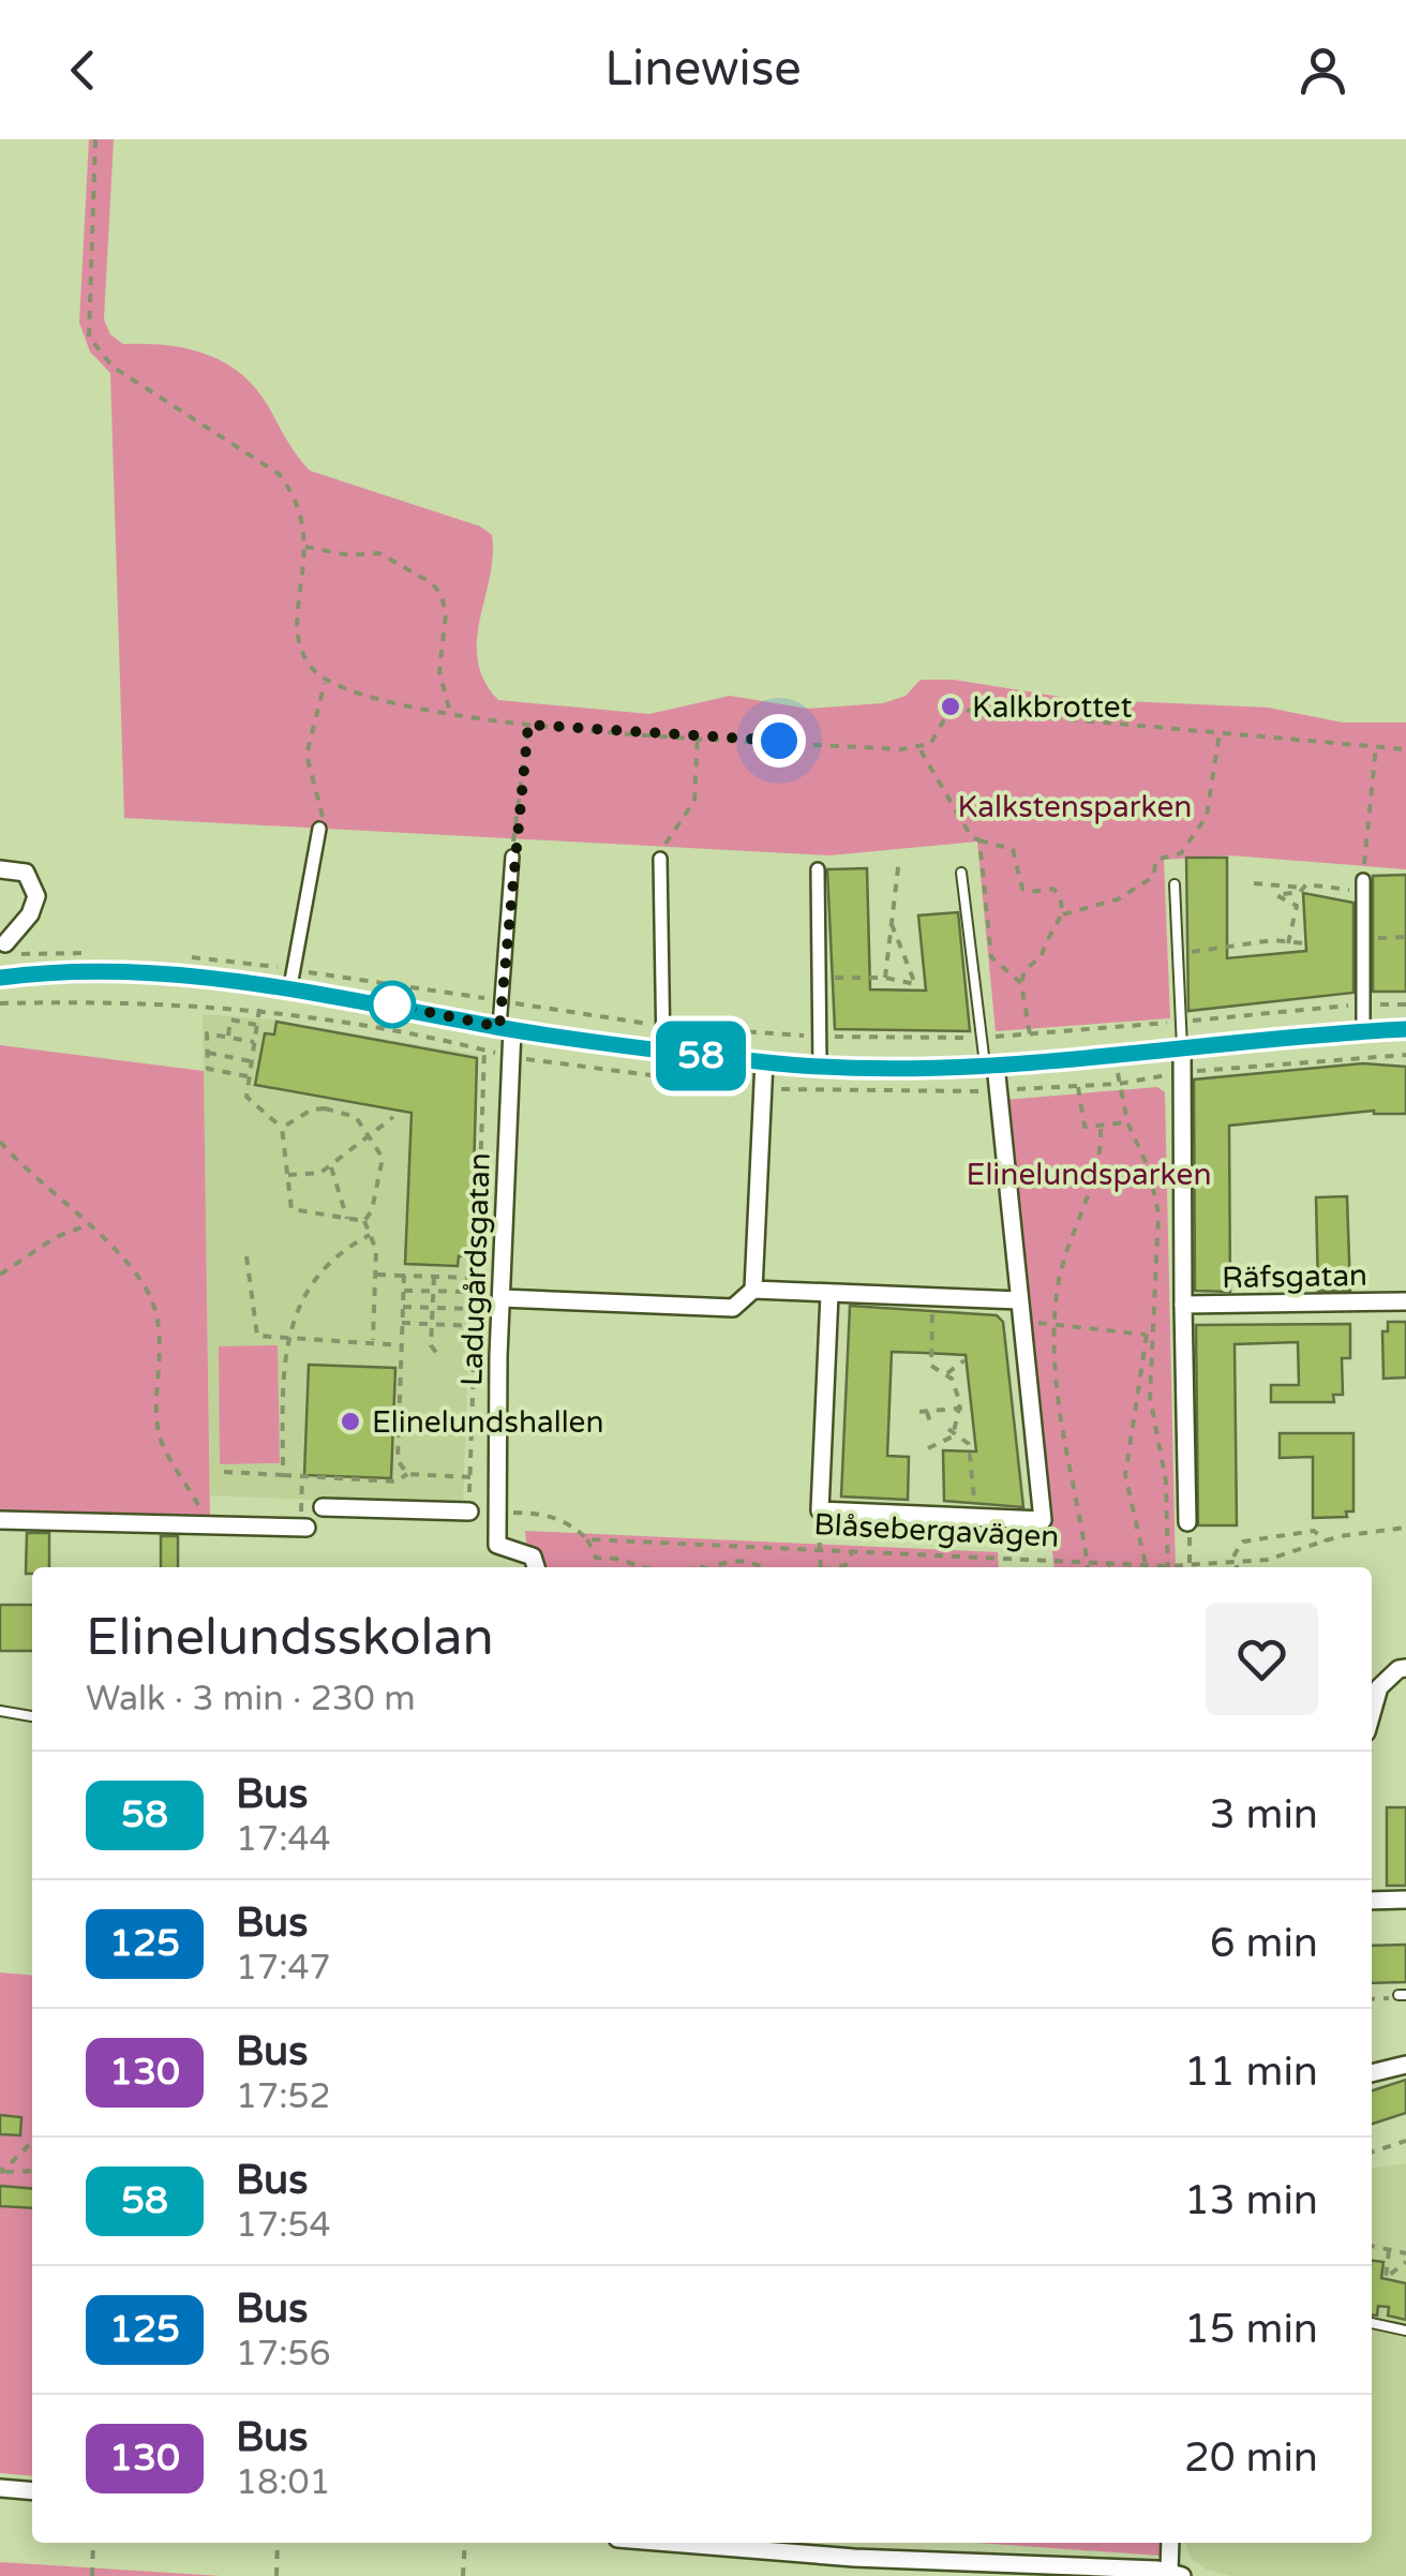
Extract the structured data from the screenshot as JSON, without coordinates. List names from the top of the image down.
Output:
{
  "streets": {
    "street": ["Ladugårdsgatan", "Räfsgatan"],
    "path": ["Blåsebergavägen"]
  },
  "crossings": [
    ["Ladugårdsgatan", "Blåsebergavägen"]
  ],
  "parks": ["Kalkstensparken", "Elinelundsparken"],
  "places": ["Kalkbrottet", "Elinelundshallen"],
  "lines": ["bus line 58"],
  "page": {
    "header": "Linewise",
    "on_map": "58",
    "heading": ["Elinelundsskolan", "Walk · 3 min · 230 m"],
    "list": [
      {
        "mark": "58",
        "name": "Bus",
        "note": "17:44",
        "value": "3 min"
      },
      {
        "mark": "125",
        "name": "Bus",
        "note": "17:47",
        "value": "6 min"
      },
      {
        "mark": "130",
        "name": "Bus",
        "note": "17:52",
        "value": "11 min"
      },
      {
        "mark": "58",
        "name": "Bus",
        "note": "17:54",
        "value": "13 min"
      },
      {
        "mark": "125",
        "name": "Bus",
        "note": "17:56",
        "value": "15 min"
      },
      {
        "mark": "130",
        "name": "Bus",
        "note": "18:01",
        "value": "20 min"
      }
    ]
  }
}
